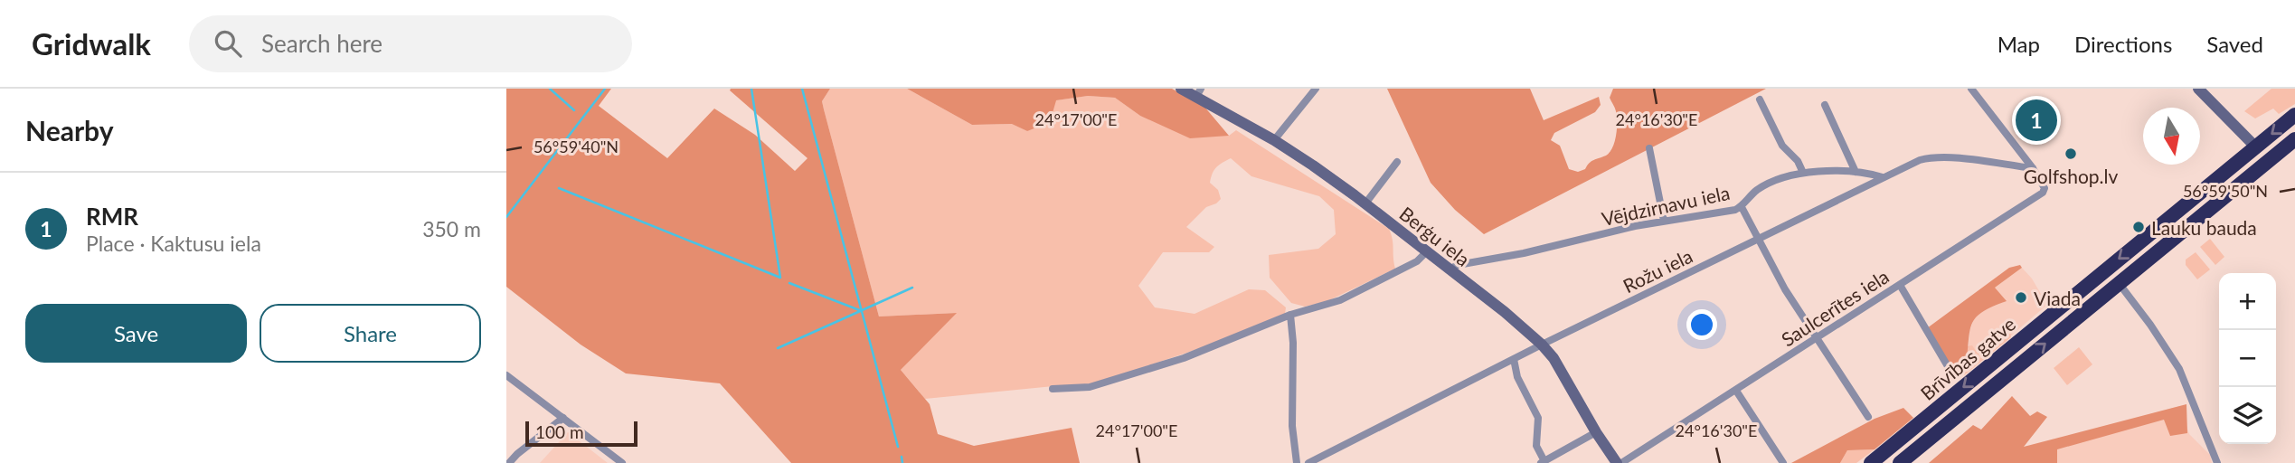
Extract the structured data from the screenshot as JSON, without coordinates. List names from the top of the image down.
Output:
{
  "streets": {
    "highway": ["Brīvības gatve"],
    "main road": ["Berģu iela"],
    "street": ["Vējdzirnavu iela", "Rožu iela", "Saulcerītes iela"]
  },
  "crossings": [
    ["Vējdzirnavu iela", "Berģu iela"],
    ["Vējdzirnavu iela", "Rožu iela"],
    ["Berģu iela", "Rožu iela"],
    ["Berģu iela", "Saulcerītes iela"],
    ["Rožu iela", "Saulcerītes iela"]
  ],
  "places": ["Golfshop.lv", "Lauku bauda", "Viada"],
  "scale_bar": "100 m",
  "north": "bottom",
  "page": {
    "header": "Gridwalk",
    "search": "Search here",
    "nav": ["Map", "Directions", "Saved"],
    "heading": "Nearby",
    "pins": "1",
    "list": [
      {
        "mark": "1",
        "name": "RMR",
        "note": "Place · Kaktusu iela",
        "value": "350 m"
      }
    ],
    "map_buttons": ["+", "−"],
    "buttons": ["Save", "Share"],
    "scale": "100 m"
  },
  "coordinates": [
    "24°17'00\"E",
    "24°16'30\"E",
    "56°59'40\"N",
    "56°59'50\"N"
  ]
}
